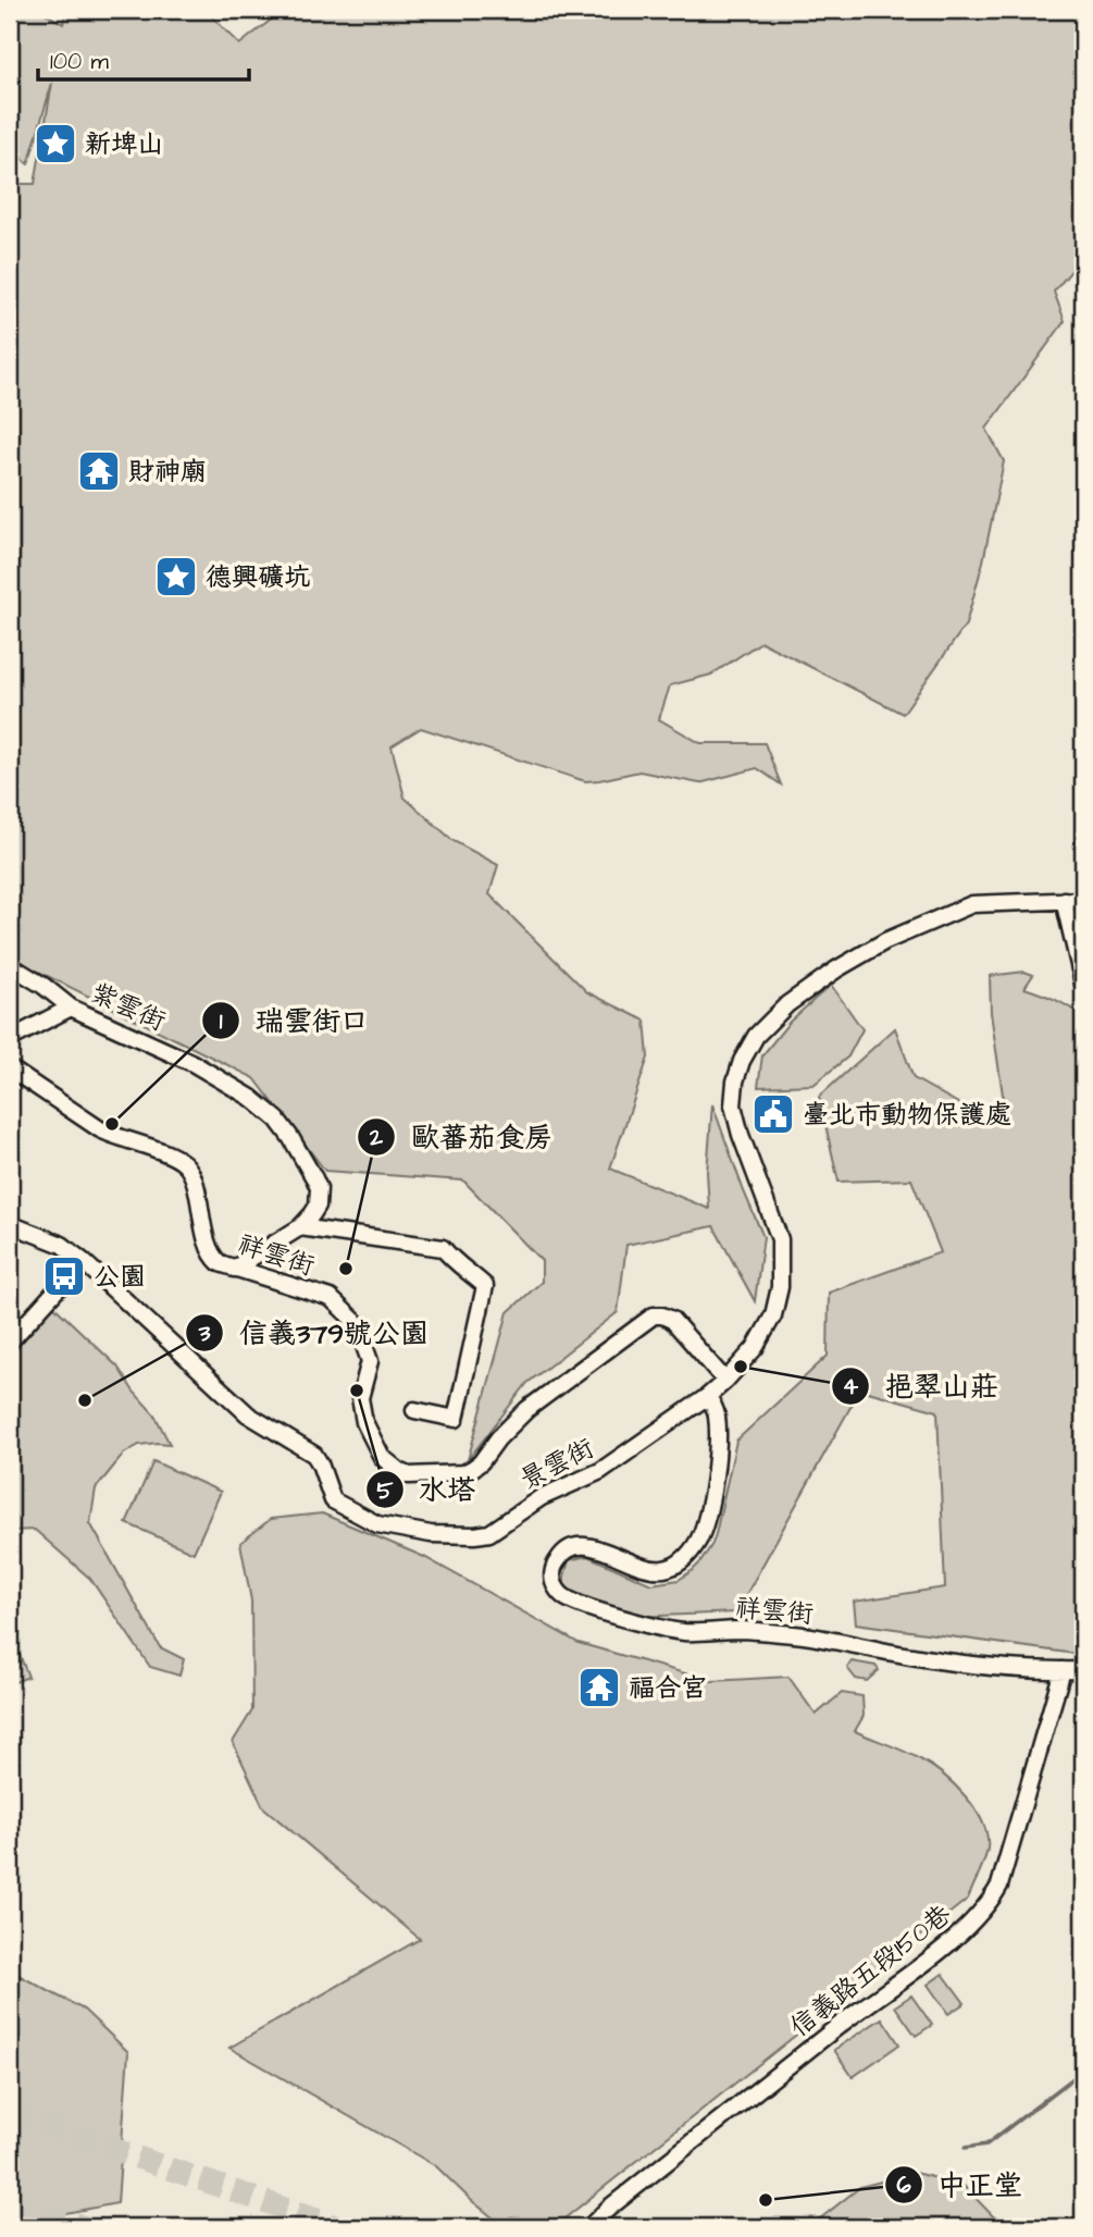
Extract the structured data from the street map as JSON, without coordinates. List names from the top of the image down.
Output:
{
  "streets": {
    "street": [
      "紫雲街",
      "祥雲街",
      "景雲街",
      "信義路五段150巷"
    ]
  },
  "crossings": [
    ["紫雲街", "祥雲街"],
    ["祥雲街", "景雲街"],
    ["祥雲街", "信義路五段150巷"]
  ],
  "places": {
    "place": ["新埤山", "德興礦坑"],
    "temple": ["財神廟", "福合宮"],
    "public building": ["臺北市動物保護處"],
    "other": [
      "瑞雲街口",
      "歐蕃茄食房",
      "挹翠山莊",
      "水塔",
      "信義379號公園",
      "中正堂"
    ],
    "bus stop": ["公園"]
  },
  "scale_bar": "100 m"
}
